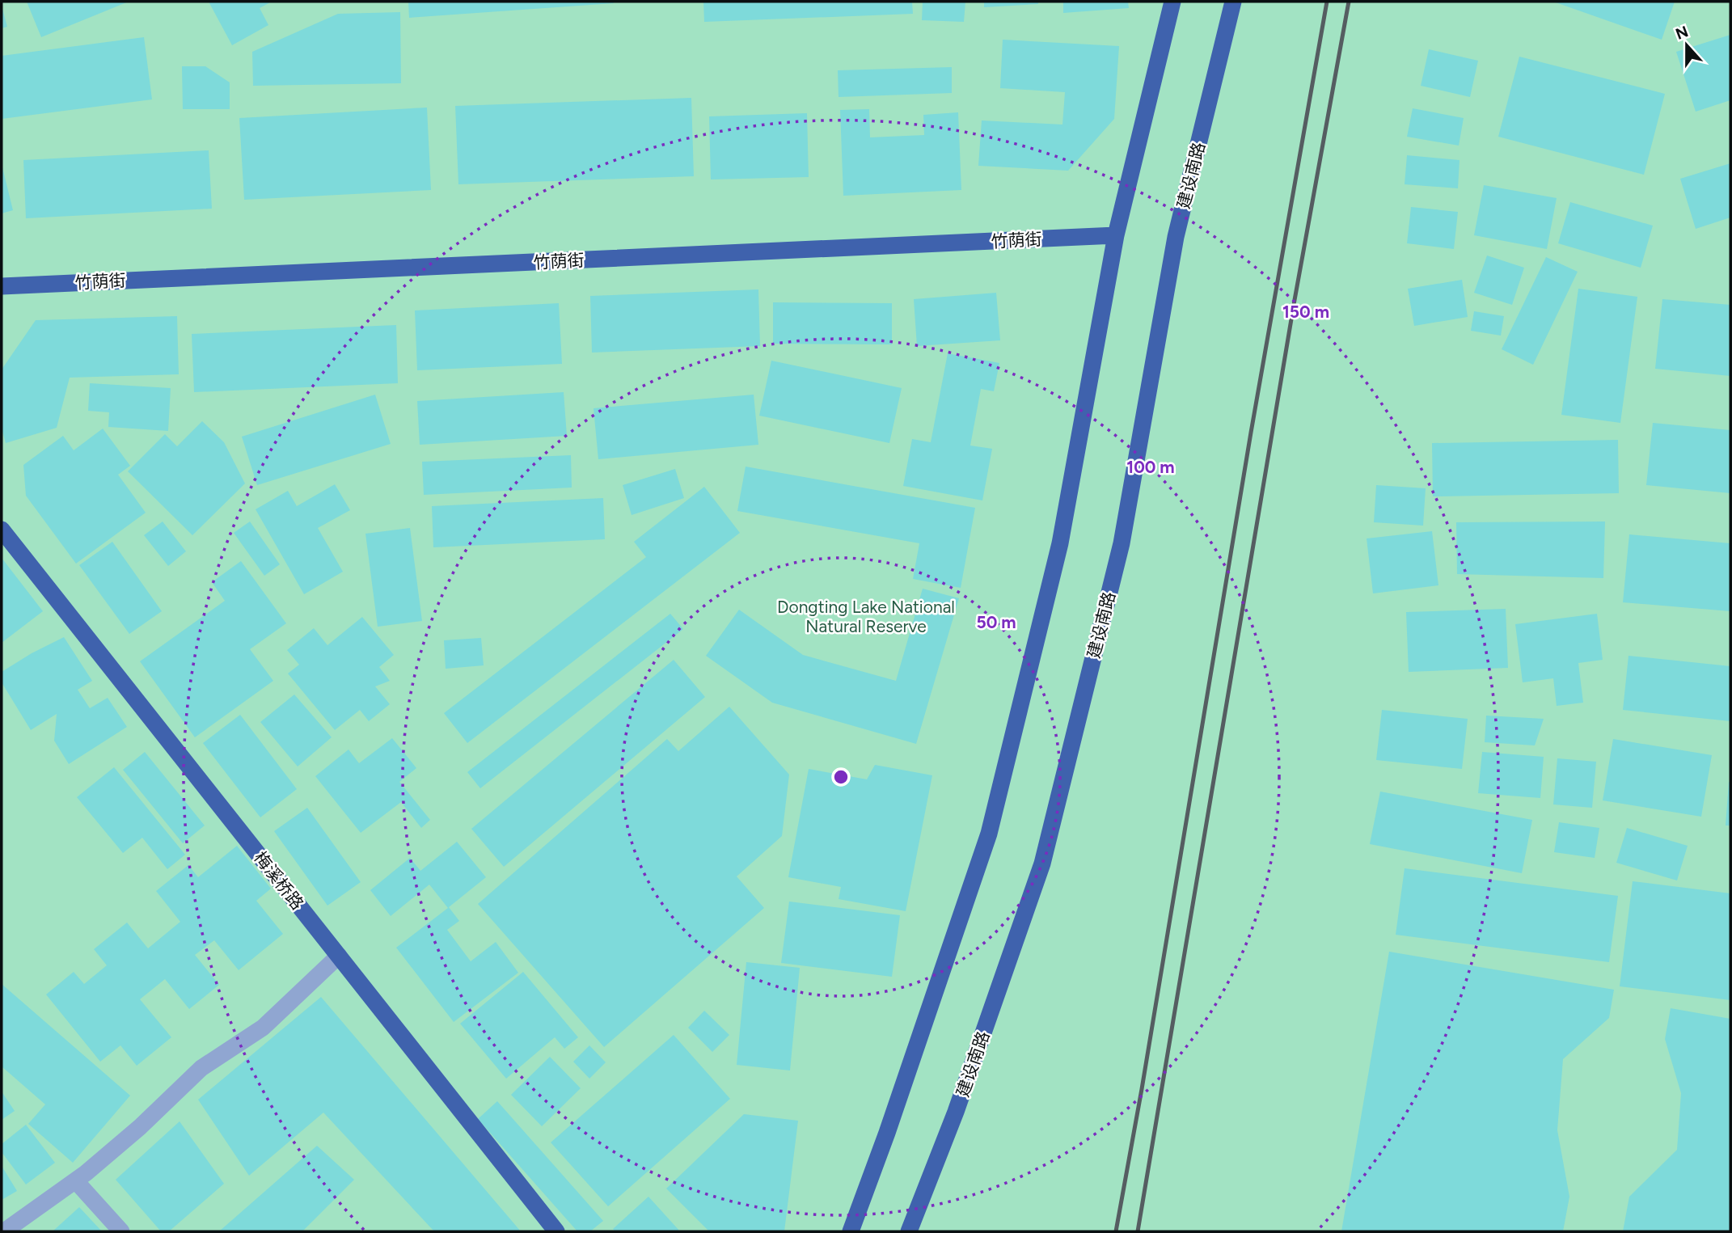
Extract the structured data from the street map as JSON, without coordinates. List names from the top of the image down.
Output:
{
  "streets": {
    "main road": ["建设南路", "竹荫街", "梅溪桥路"]
  },
  "parks": ["Dongting Lake National Natural Reserve"],
  "north": "top",
  "rings": ["150 m", "100 m", "50 m"]
}
